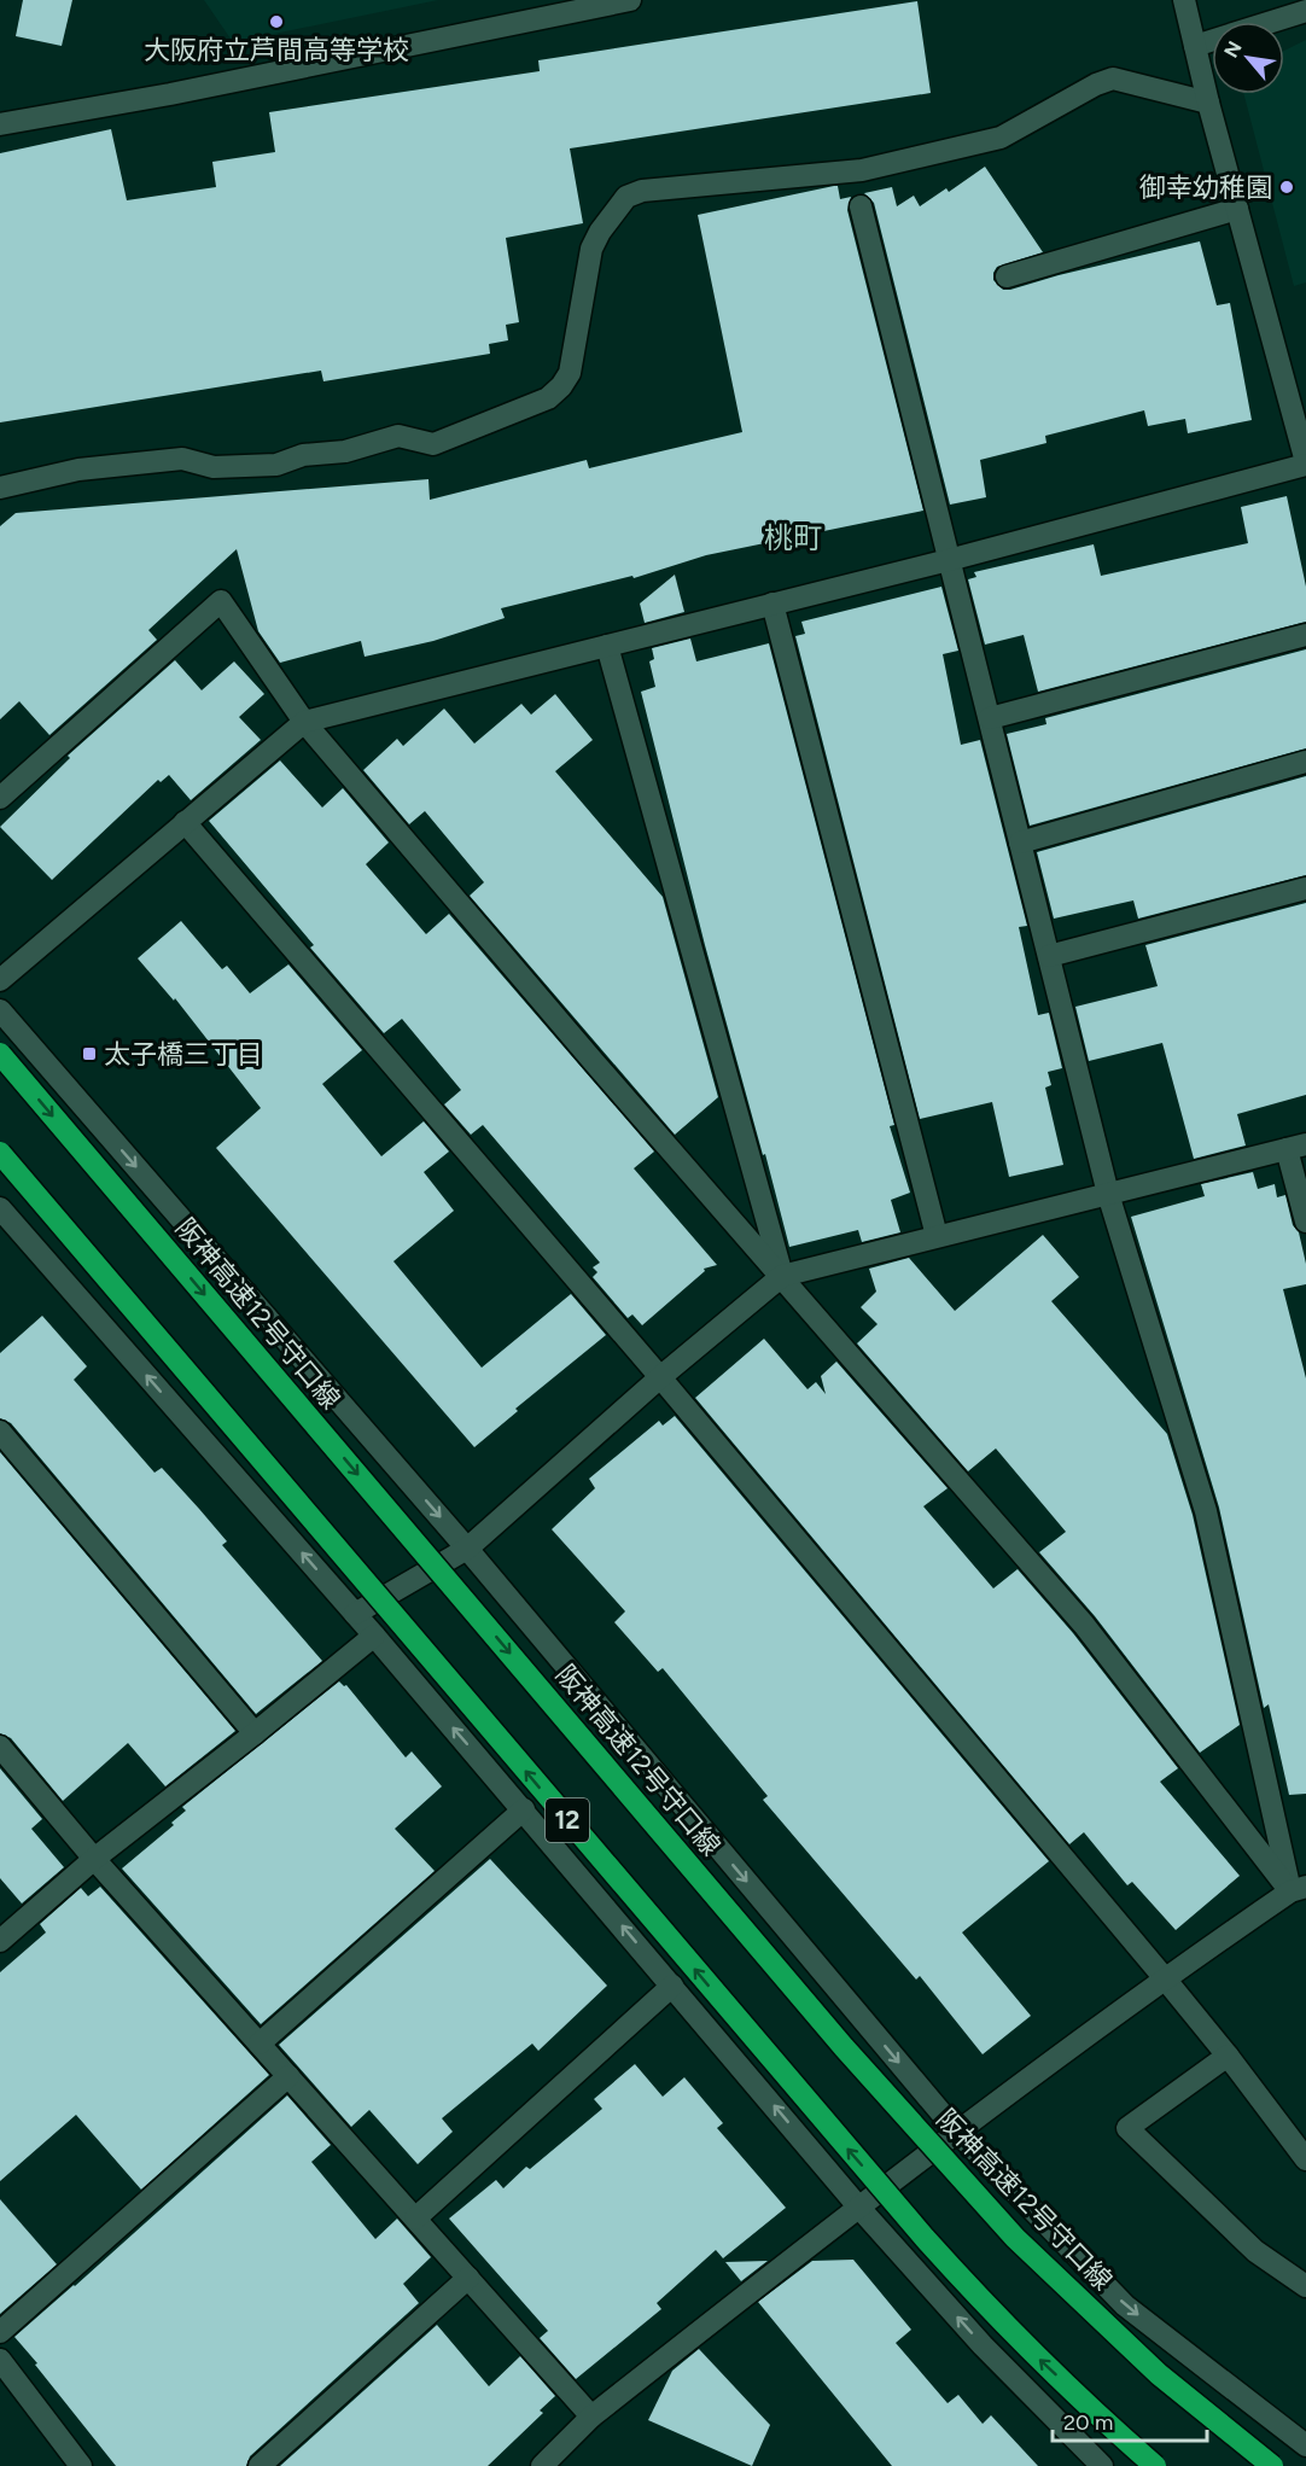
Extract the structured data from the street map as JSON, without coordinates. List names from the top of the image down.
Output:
{
  "streets": {
    "highway": ["阪神高速12号守口線", "12"]
  },
  "districts": ["桃町"],
  "places": {
    "other": ["大阪府立芦間高等学校", "御幸幼稚園"],
    "transit": ["太子橋三丁目"]
  },
  "scale_bar": "20 m",
  "north": "top left"
}
